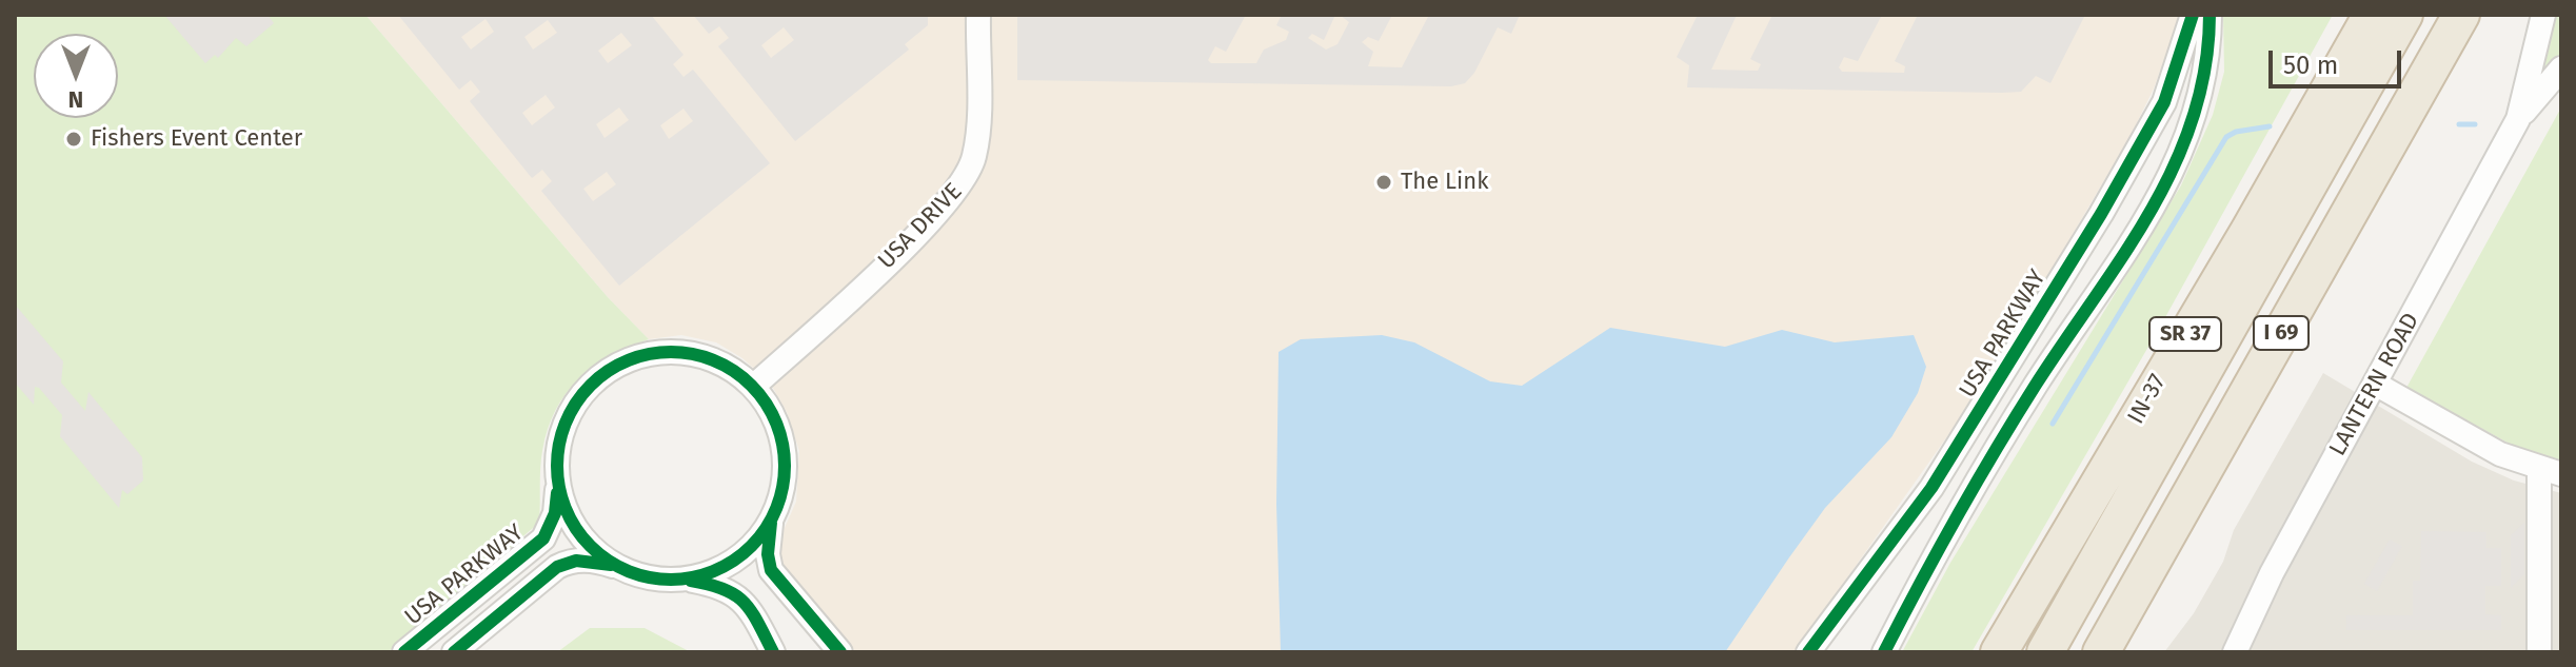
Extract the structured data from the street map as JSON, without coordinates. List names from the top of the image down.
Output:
{
  "streets": {
    "highway": ["I 69", "SR 37", "IN-37"],
    "street": ["USA DRIVE", "USA PARKWAY", "LANTERN ROAD"]
  },
  "crossings": [
    ["USA DRIVE", "USA PARKWAY"]
  ],
  "places": ["Fishers Event Center", "The Link"],
  "scale_bar": "50 m",
  "north": "bottom"
}
